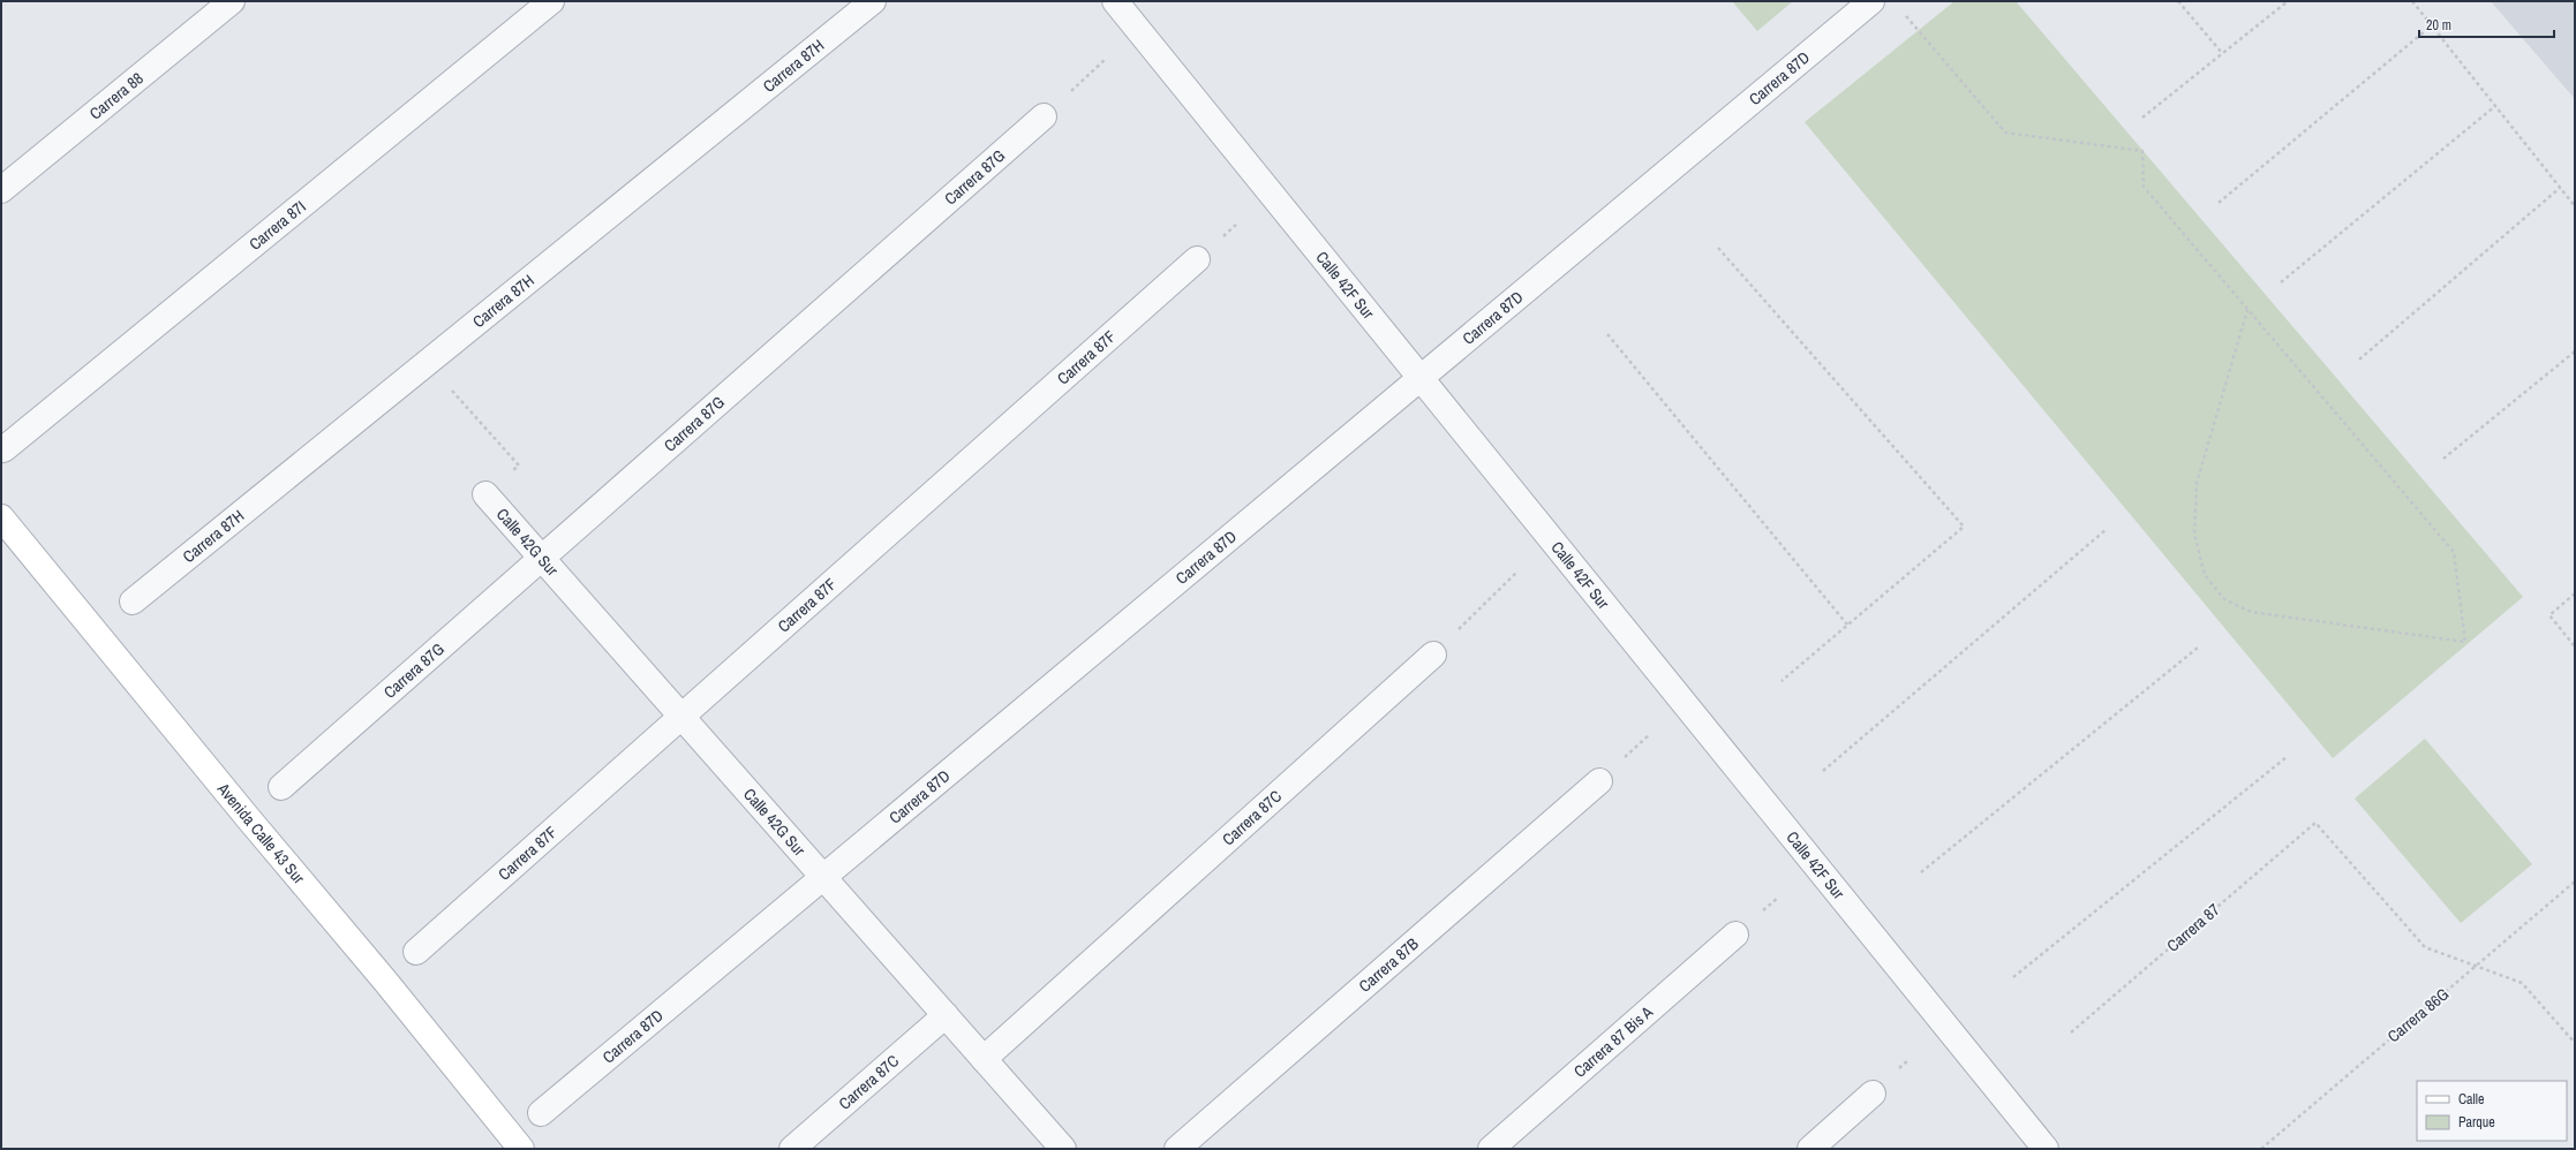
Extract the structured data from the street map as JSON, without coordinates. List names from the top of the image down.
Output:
{
  "streets": {
    "main road": ["Avenida Calle 43 Sur"],
    "street": [
      "Carrera 87H",
      "Carrera 87D",
      "Carrera 88",
      "Carrera 87G",
      "Carrera 87I",
      "Calle 42F Sur",
      "Carrera 87F",
      "Calle 42G Sur",
      "Carrera 87C",
      "Carrera 87B",
      "Carrera 87 Bis A"
    ],
    "path": ["Carrera 87", "Carrera 86G"]
  },
  "crossings": [
    ["Carrera 87D", "Calle 42F Sur"],
    ["Carrera 87D", "Calle 42G Sur"],
    ["Carrera 87G", "Calle 42G Sur"],
    ["Carrera 87F", "Calle 42G Sur"],
    ["Calle 42G Sur", "Carrera 87C"],
    ["Carrera 87", "Carrera 86G"]
  ],
  "legend": ["Calle", "Parque"],
  "scale_bar": "20 m"
}
